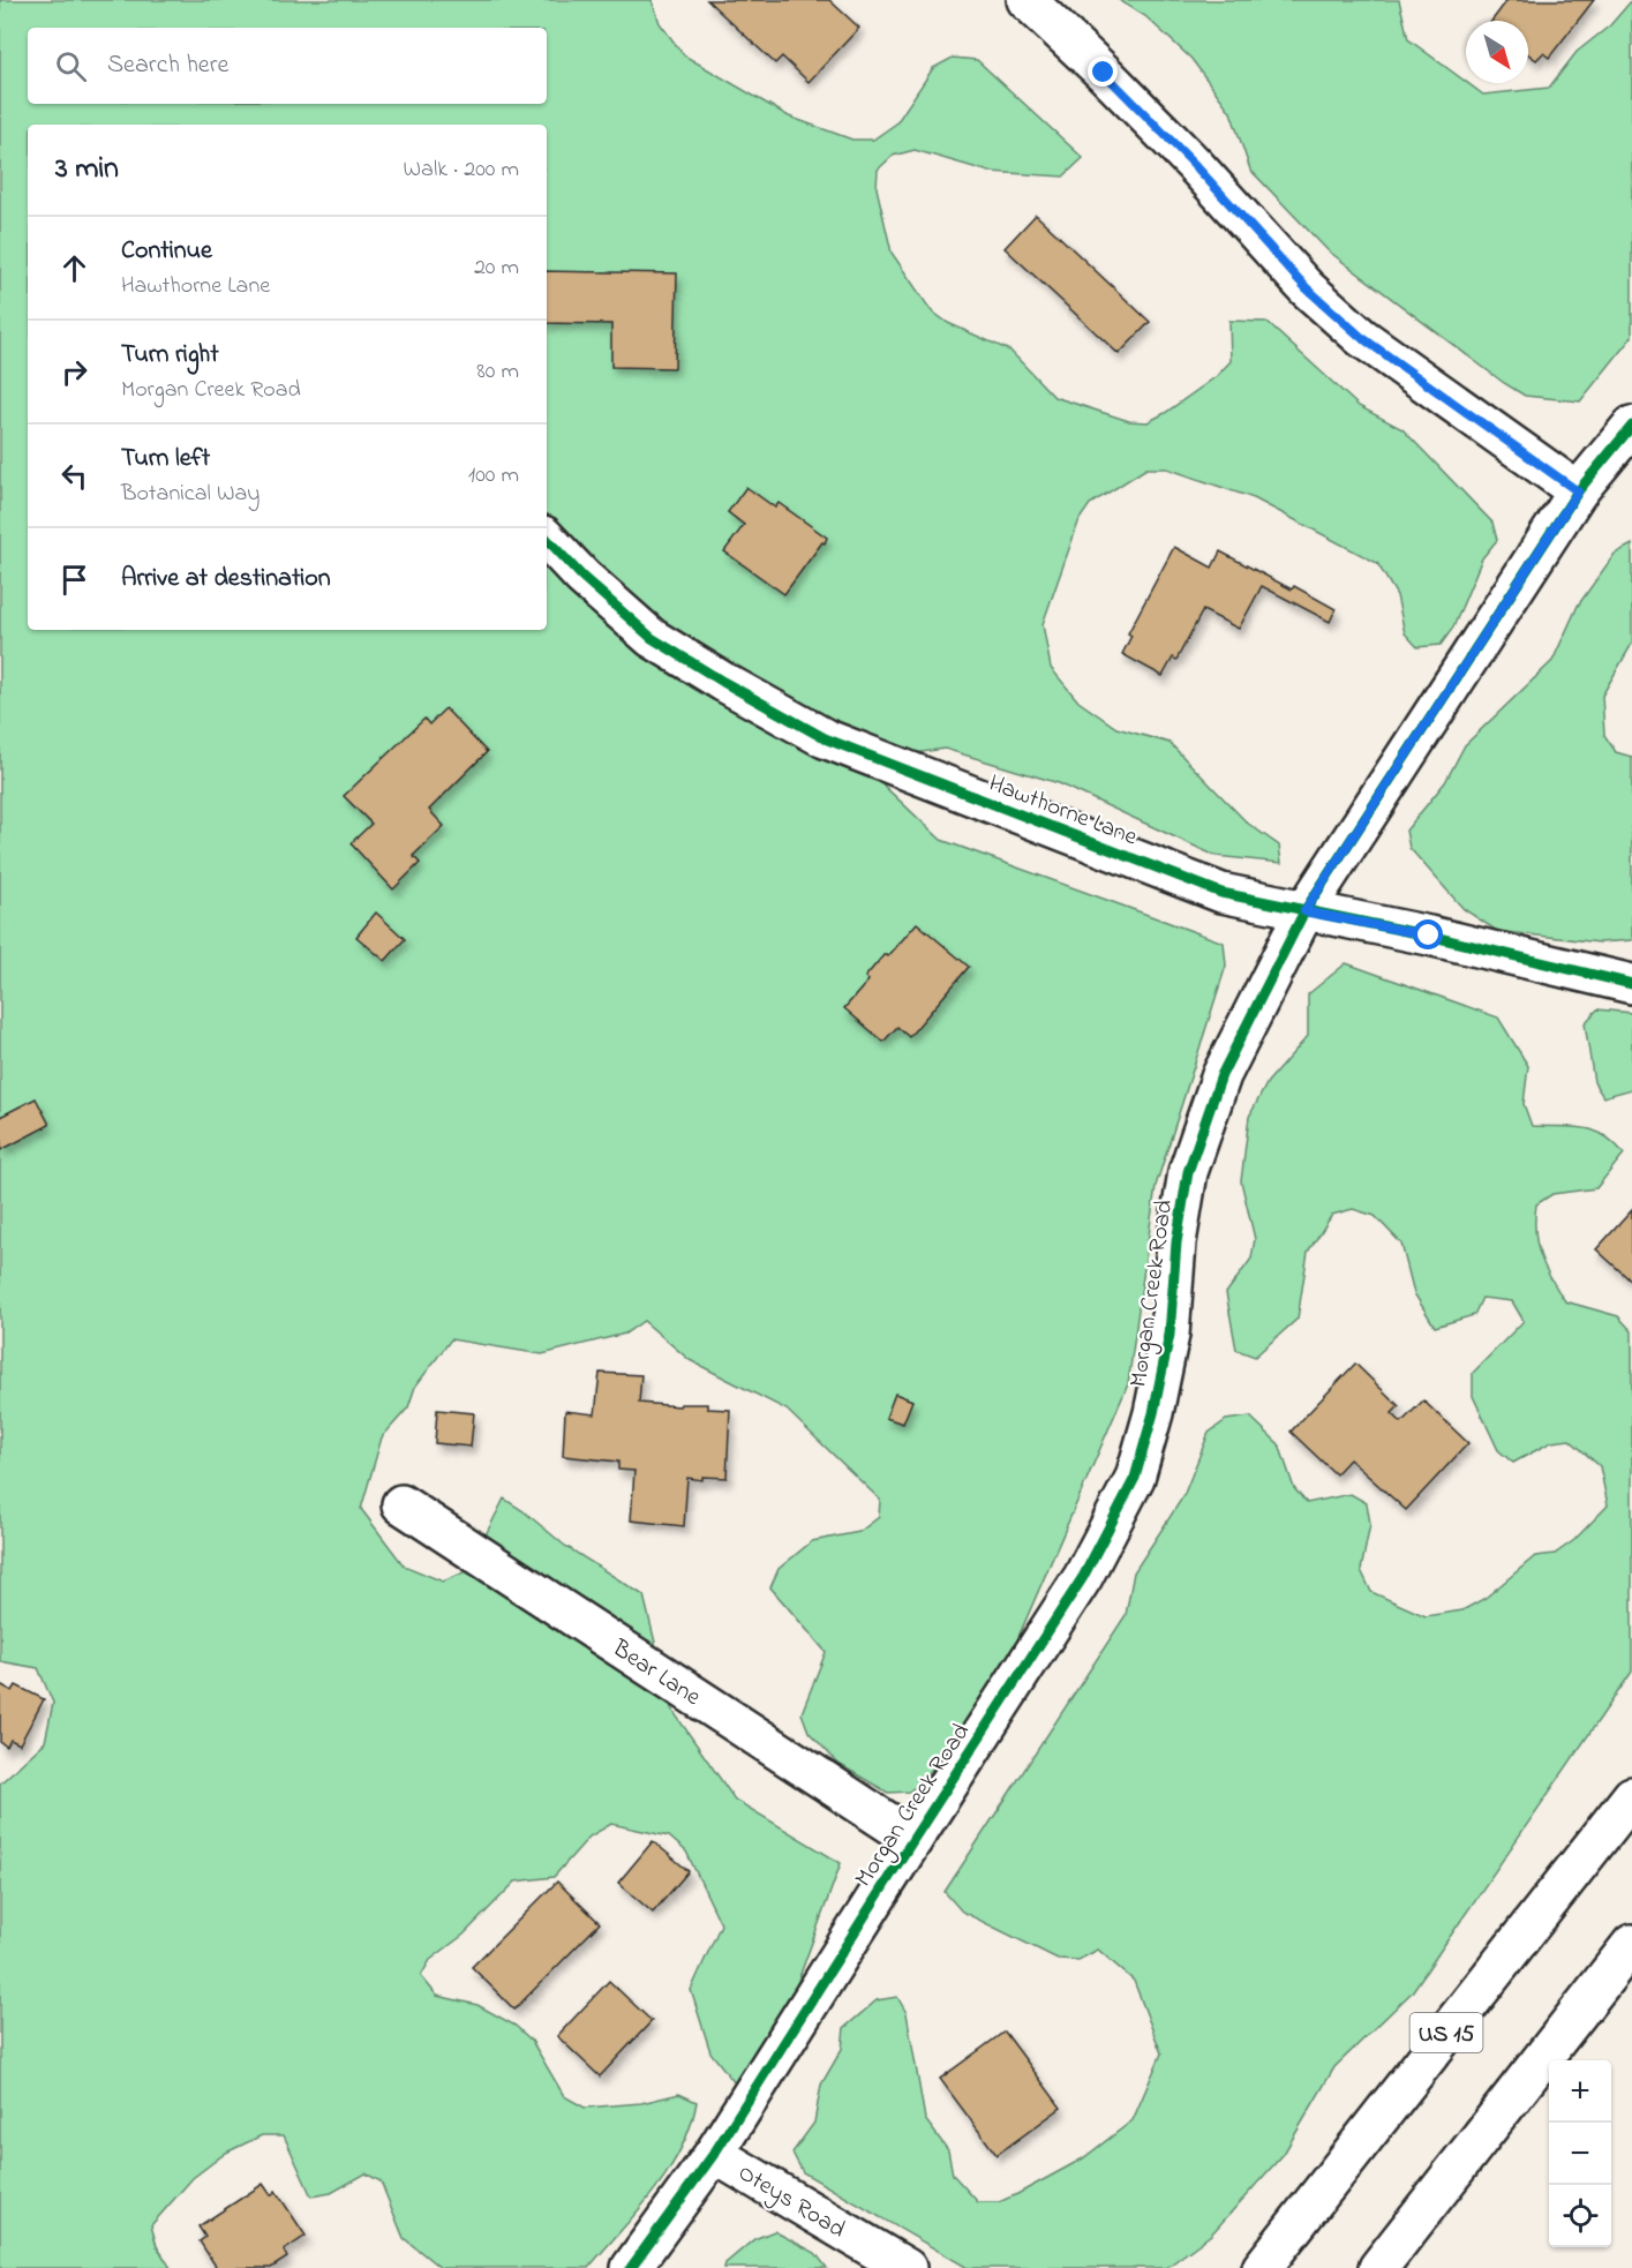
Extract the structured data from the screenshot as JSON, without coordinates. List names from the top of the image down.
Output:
{
  "streets": {
    "main road": [
      "Hawthorne Lane",
      "Morgan Creek Road",
      "Bear Lane",
      "US 15",
      "Oteys Road"
    ]
  },
  "crossings": [
    ["Hawthorne Lane", "Morgan Creek Road"],
    ["Morgan Creek Road", "Bear Lane"],
    ["Morgan Creek Road", "Oteys Road"]
  ],
  "north": "bottom right",
  "page": {
    "search": "Search here",
    "heading": ["3 min", "Walk · 200 m"],
    "list": [
      ["Continue", "Hawthorne Lane", "20 m"],
      ["Turn right", "Morgan Creek Road", "80 m"],
      ["Turn left", "Botanical Way", "100 m"],
      "Arrive at destination"
    ],
    "map_buttons": ["+", "−"]
  }
}
